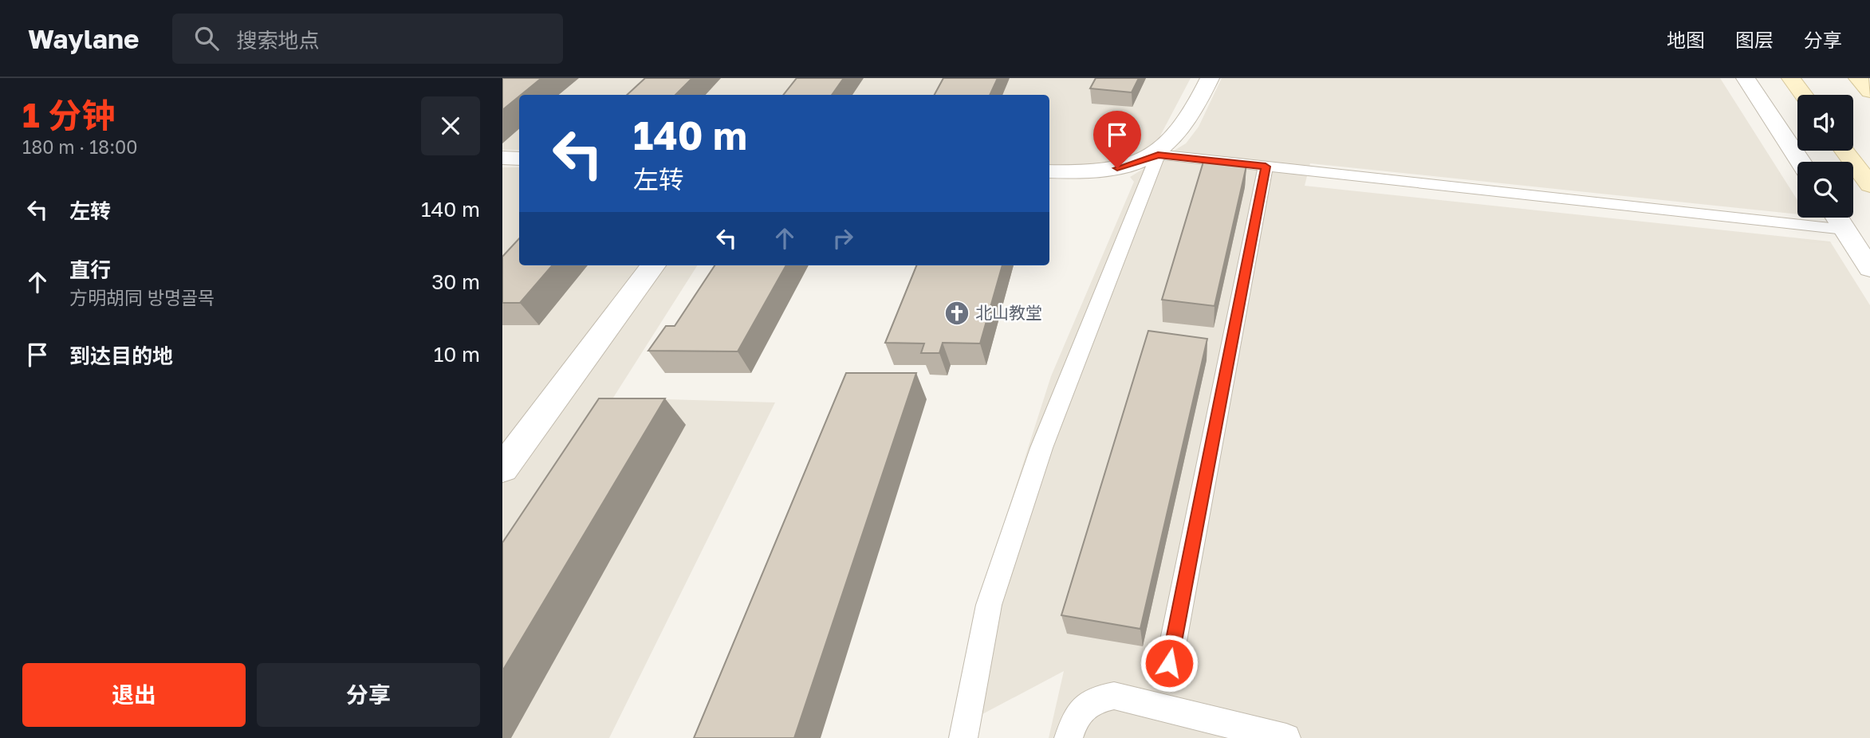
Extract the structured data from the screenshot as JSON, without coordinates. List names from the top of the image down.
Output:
{
  "places": {
    "church": ["北山教堂"]
  },
  "page": {
    "header": "Waylane",
    "search": "搜索地点",
    "nav": ["地图", "图层", "分享"],
    "heading": ["1 分钟", "180 m · 18:00"],
    "turn": ["140 m", "左转"],
    "list": [
      {
        "name": "左转",
        "value": "140 m"
      },
      {
        "name": "直行",
        "note": "方明胡同 방명골목",
        "value": "30 m"
      },
      {
        "name": "到达目的地",
        "value": "10 m"
      }
    ],
    "buttons": ["退出", "分享"]
  }
}
